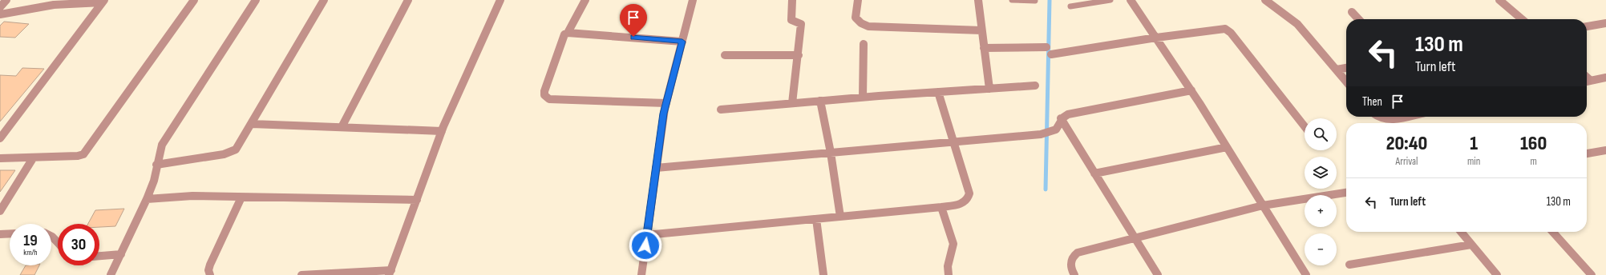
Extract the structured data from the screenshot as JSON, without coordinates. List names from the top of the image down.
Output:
{
  "page": {
    "turn": ["130 m", "Turn left"],
    "then": "Then",
    "map_buttons": ["+", "−"],
    "eta": [
      "20:40",
      "Arrival",
      "1",
      "min",
      "160",
      "m"
    ],
    "list": [
      {
        "name": "Turn left",
        "value": "130 m"
      }
    ],
    "speed": "19 km/h",
    "limit": "30"
  }
}
